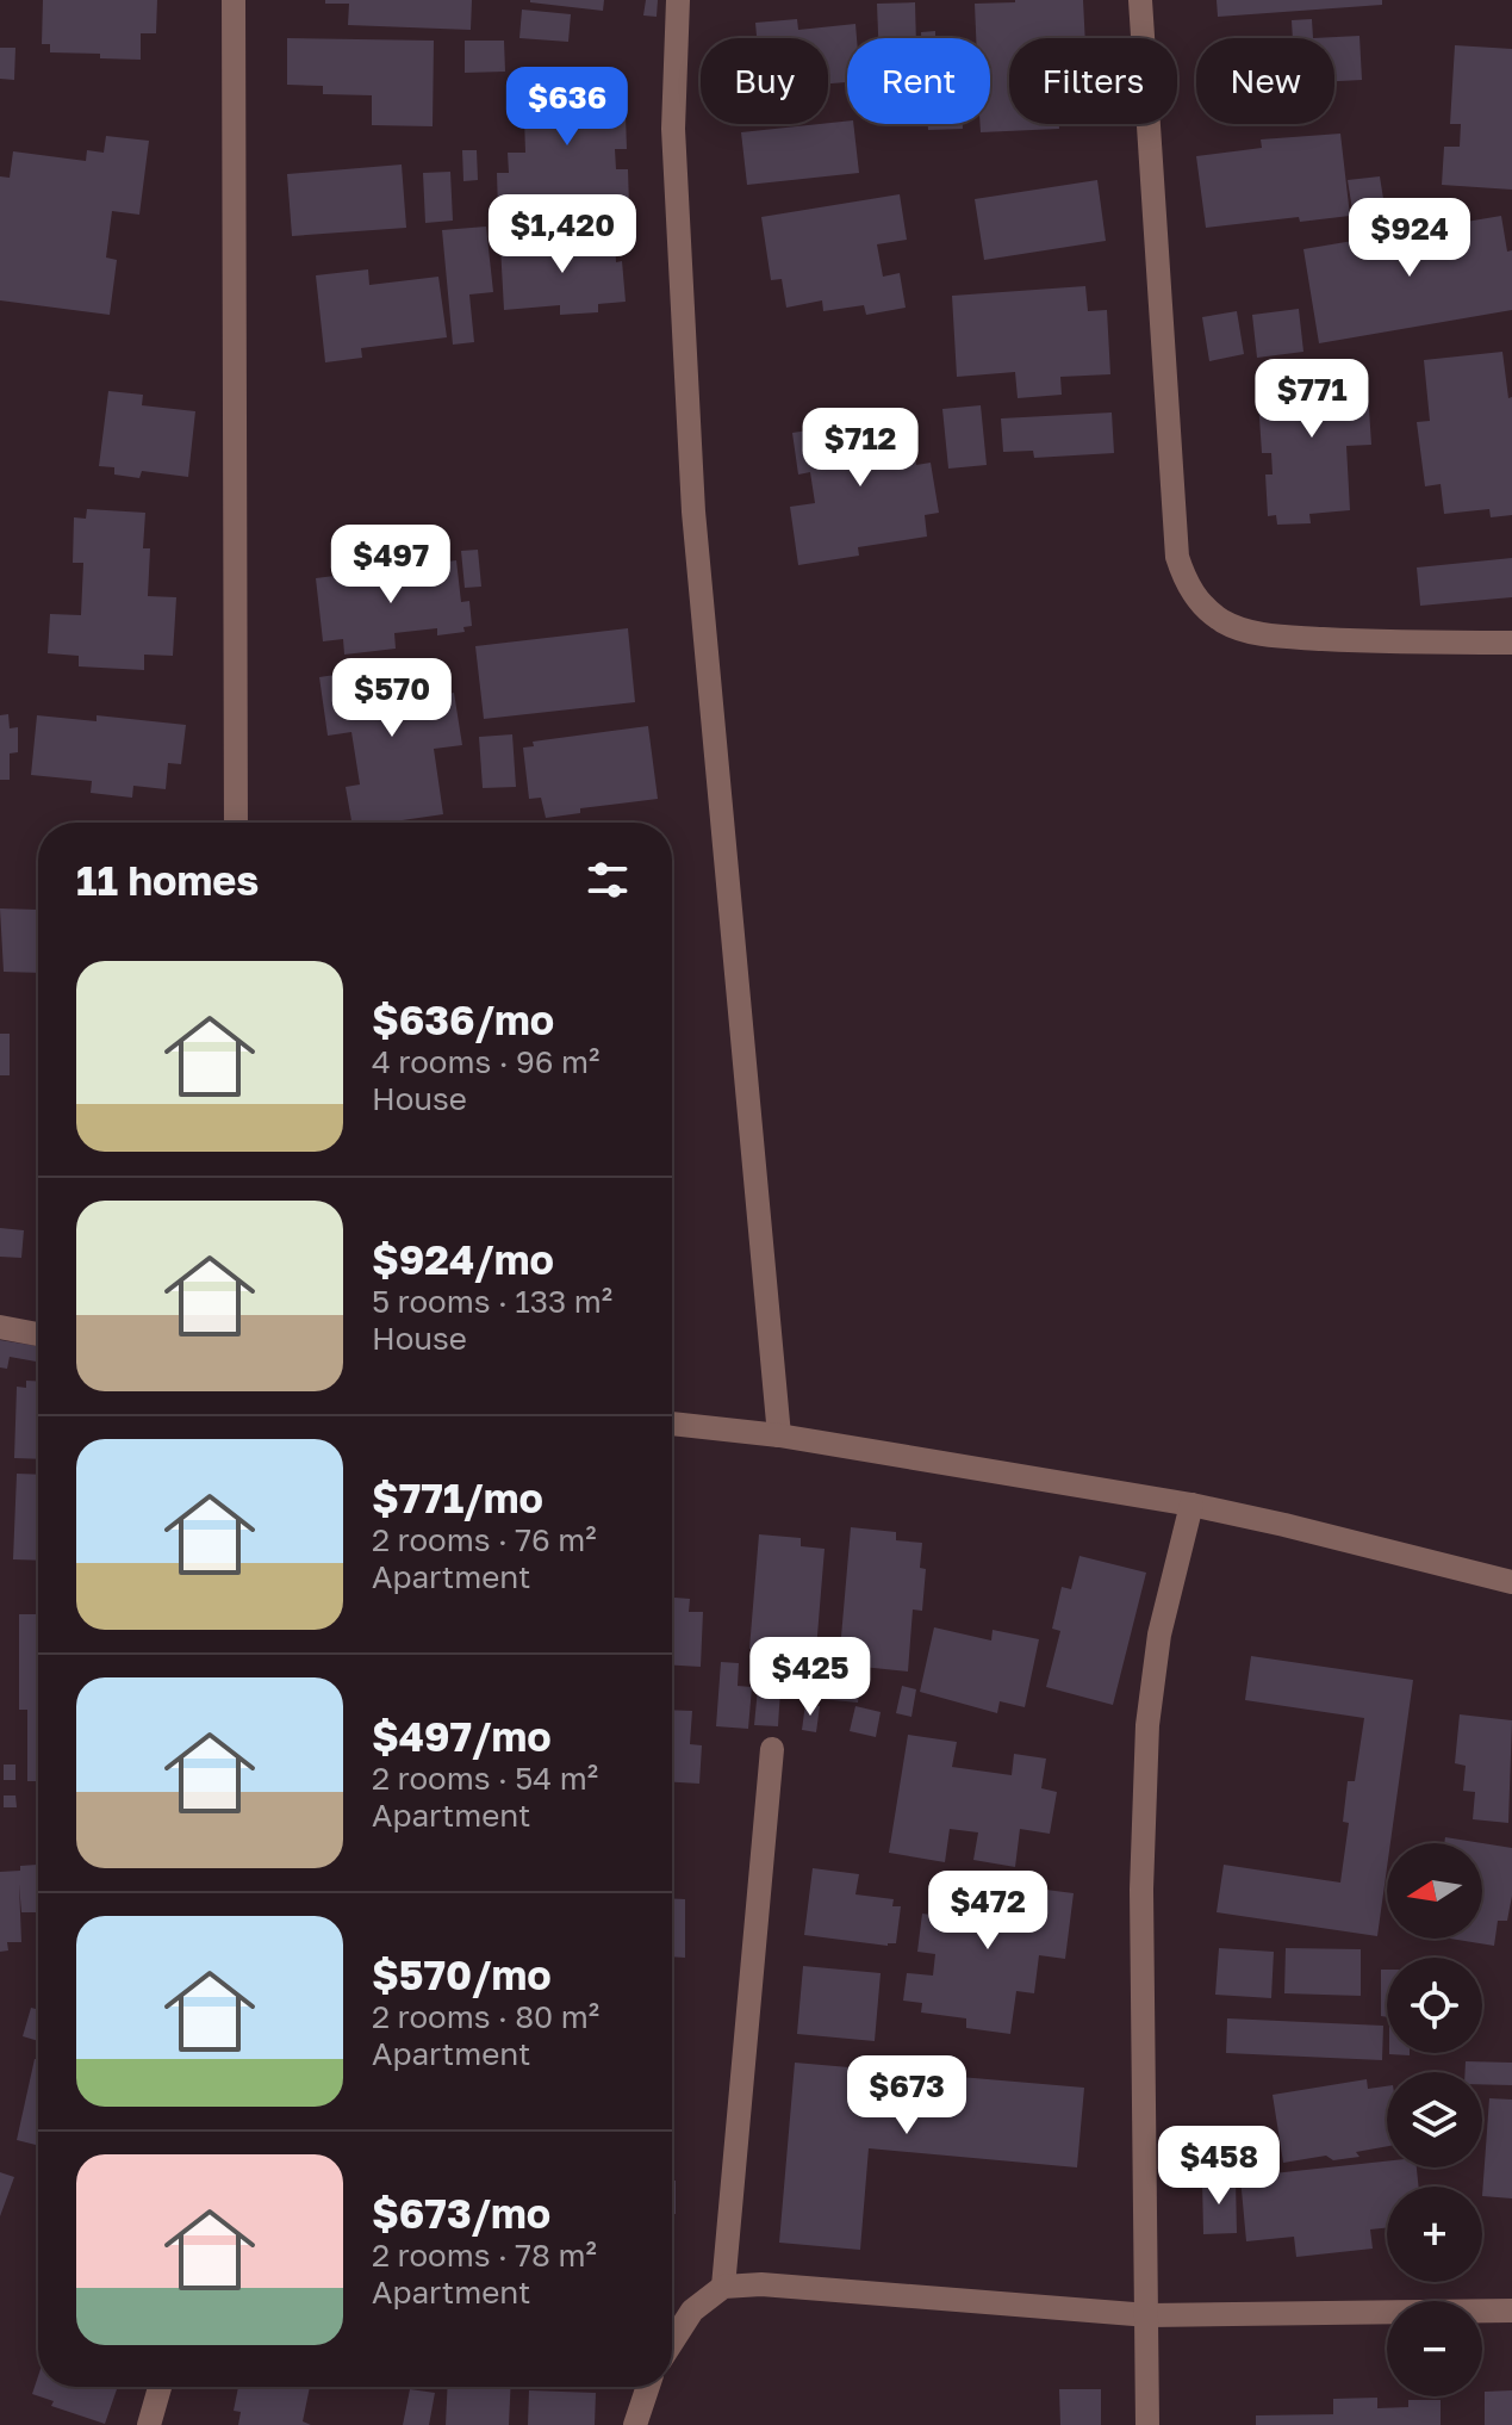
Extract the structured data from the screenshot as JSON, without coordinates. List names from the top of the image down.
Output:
{
  "north": "left",
  "page": {
    "chip": [
      "Buy",
      "Rent",
      "Filters",
      "New"
    ],
    "price": [
      "$636",
      "$1,420",
      "$924",
      "$771",
      "$712",
      "$497",
      "$570",
      "$425",
      "$472",
      "$673",
      "$458"
    ],
    "heading": "11 homes",
    "list": [
      {
        "name": "$636/mo",
        "note": "4 rooms · 96 m² · House"
      },
      {
        "name": "$924/mo",
        "note": "5 rooms · 133 m² · House"
      },
      {
        "name": "$771/mo",
        "note": "2 rooms · 76 m² · Apartment"
      },
      {
        "name": "$497/mo",
        "note": "2 rooms · 54 m² · Apartment"
      },
      {
        "name": "$570/mo",
        "note": "2 rooms · 80 m² · Apartment"
      },
      {
        "name": "$673/mo",
        "note": "2 rooms · 78 m² · Apartment"
      }
    ],
    "map_buttons": ["+", "−"]
  }
}
